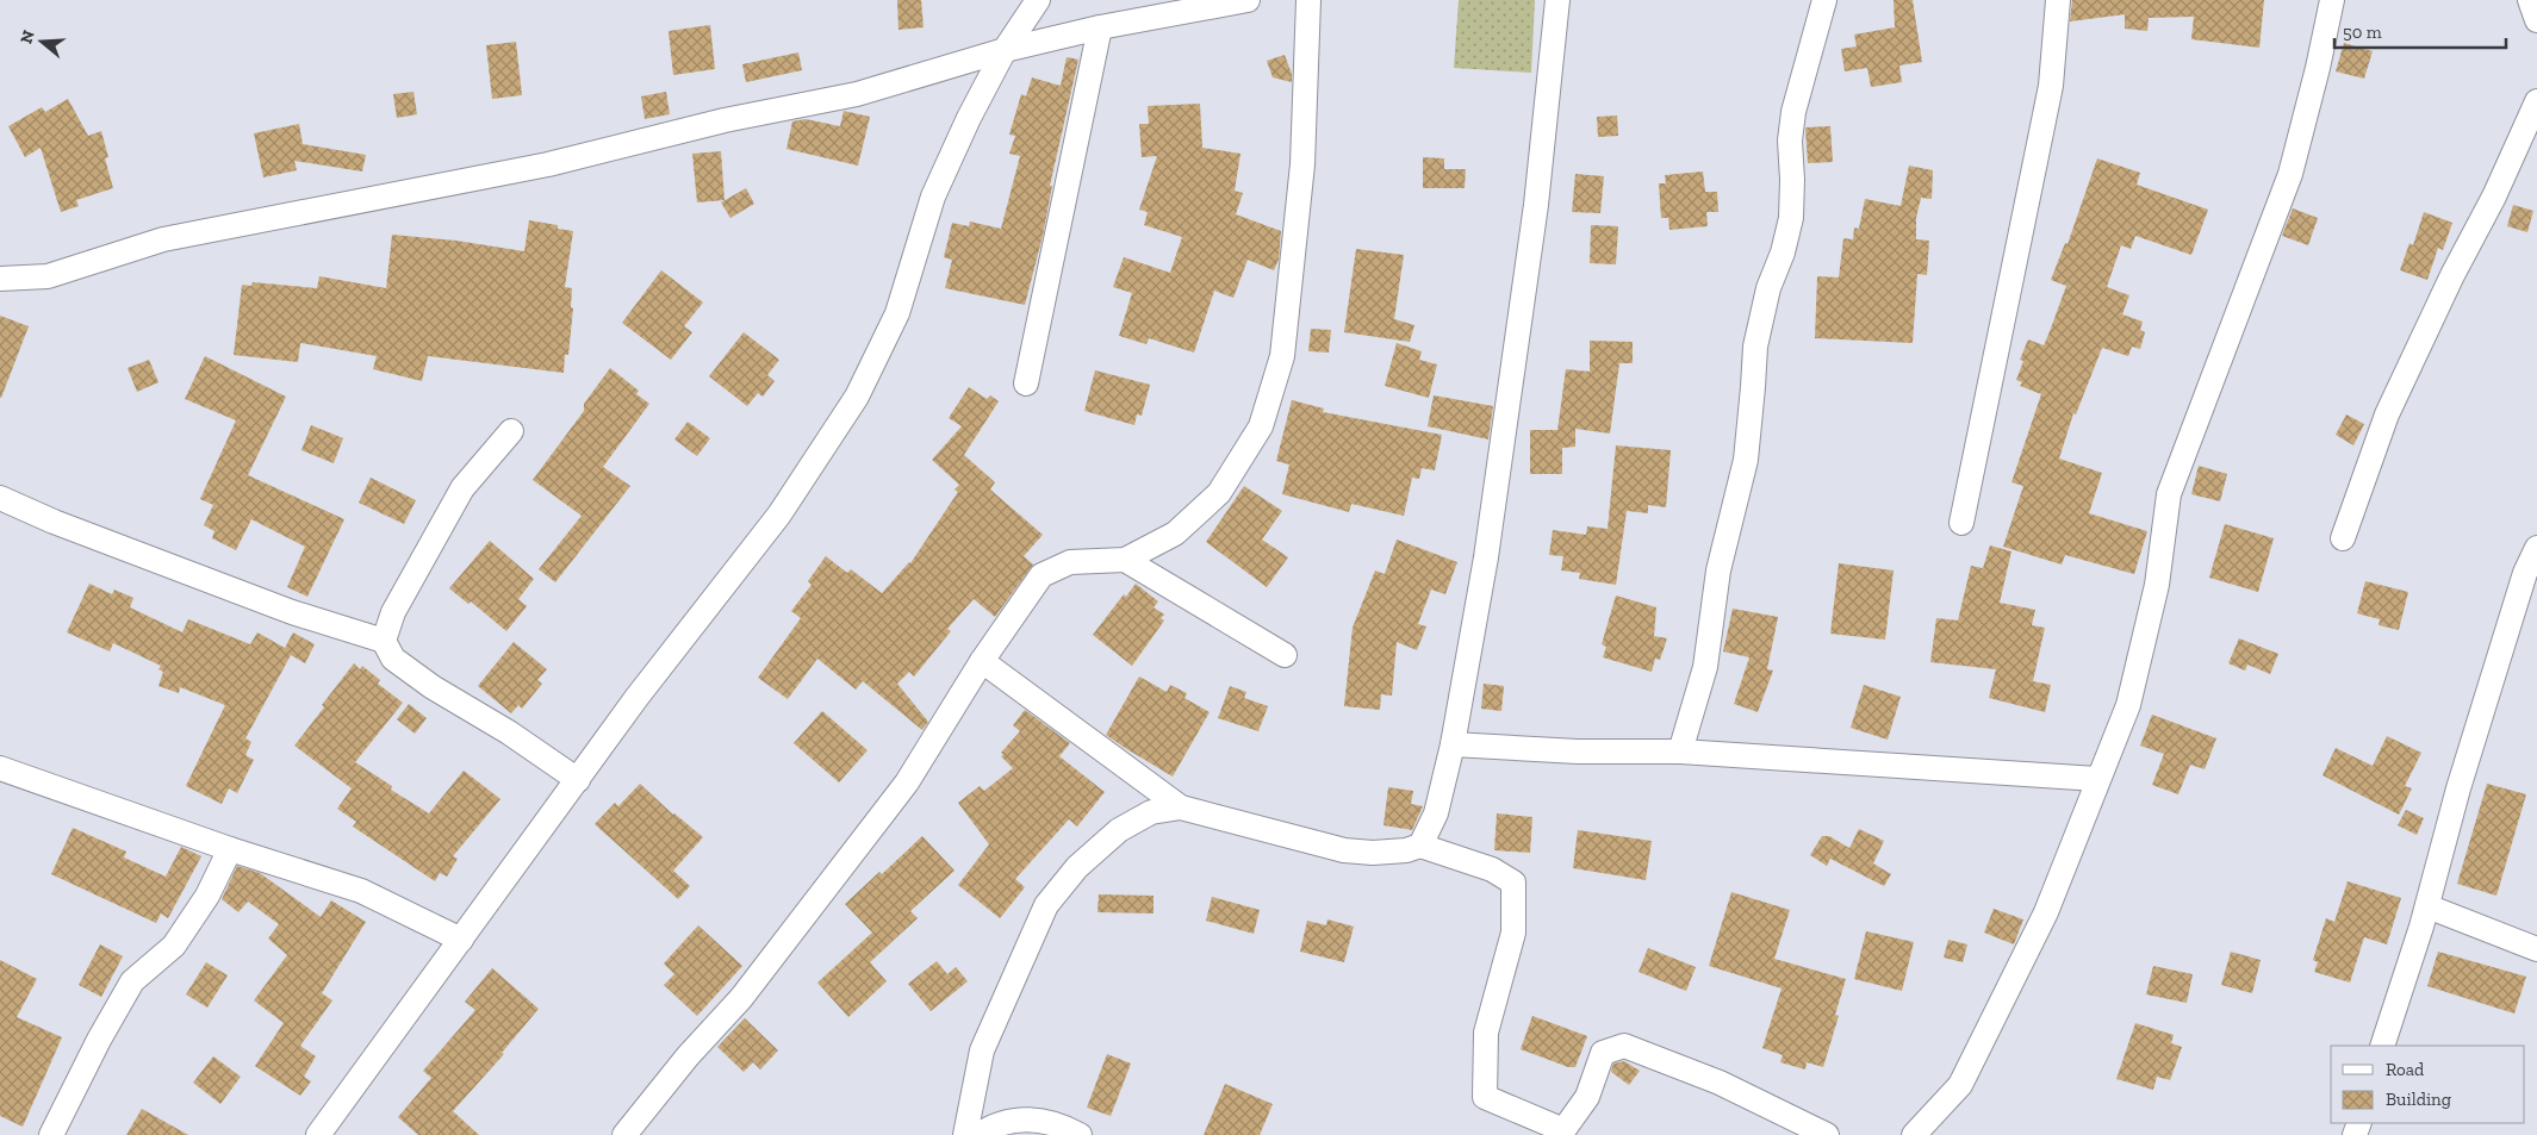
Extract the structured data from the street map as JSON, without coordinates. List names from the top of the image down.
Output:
{
  "legend": ["Road", "Building"],
  "scale_bar": "50 m",
  "north": "left"
}
